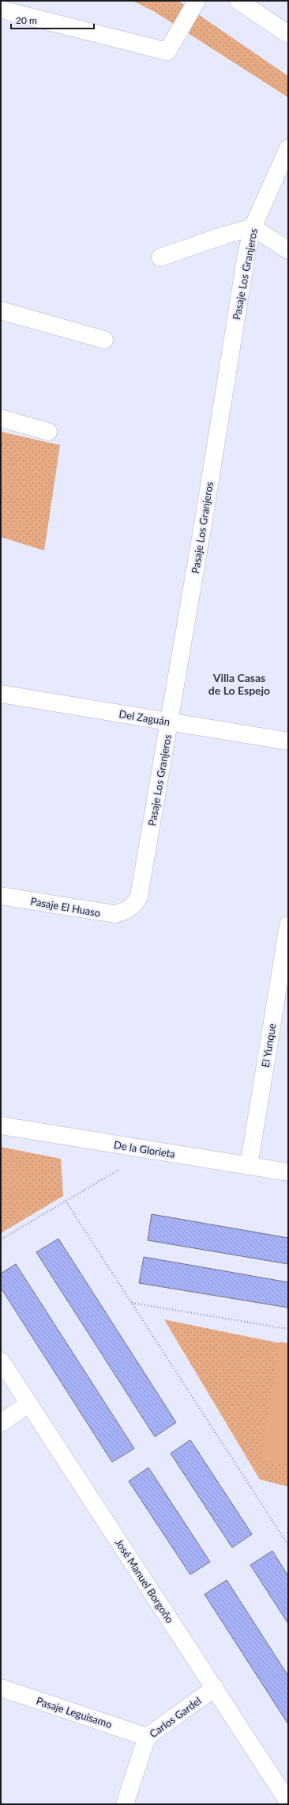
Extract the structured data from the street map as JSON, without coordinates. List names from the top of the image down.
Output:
{
  "streets": {
    "street": [
      "Pasaje Los Granjeros",
      "Del Zaguán",
      "Pasaje El Huaso",
      "El Yunque",
      "De la Glorieta",
      "José Manuel Borgoño",
      "Pasaje Leguisamo",
      "Carlos Gardel"
    ]
  },
  "crossings": [
    ["Pasaje Los Granjeros", "Del Zaguán"],
    ["Pasaje Los Granjeros", "Pasaje El Huaso"],
    ["El Yunque", "De la Glorieta"],
    ["José Manuel Borgoño", "Carlos Gardel"],
    ["Pasaje Leguisamo", "Carlos Gardel"]
  ],
  "districts": ["Villa Casas de Lo Espejo"],
  "scale_bar": "20 m"
}
